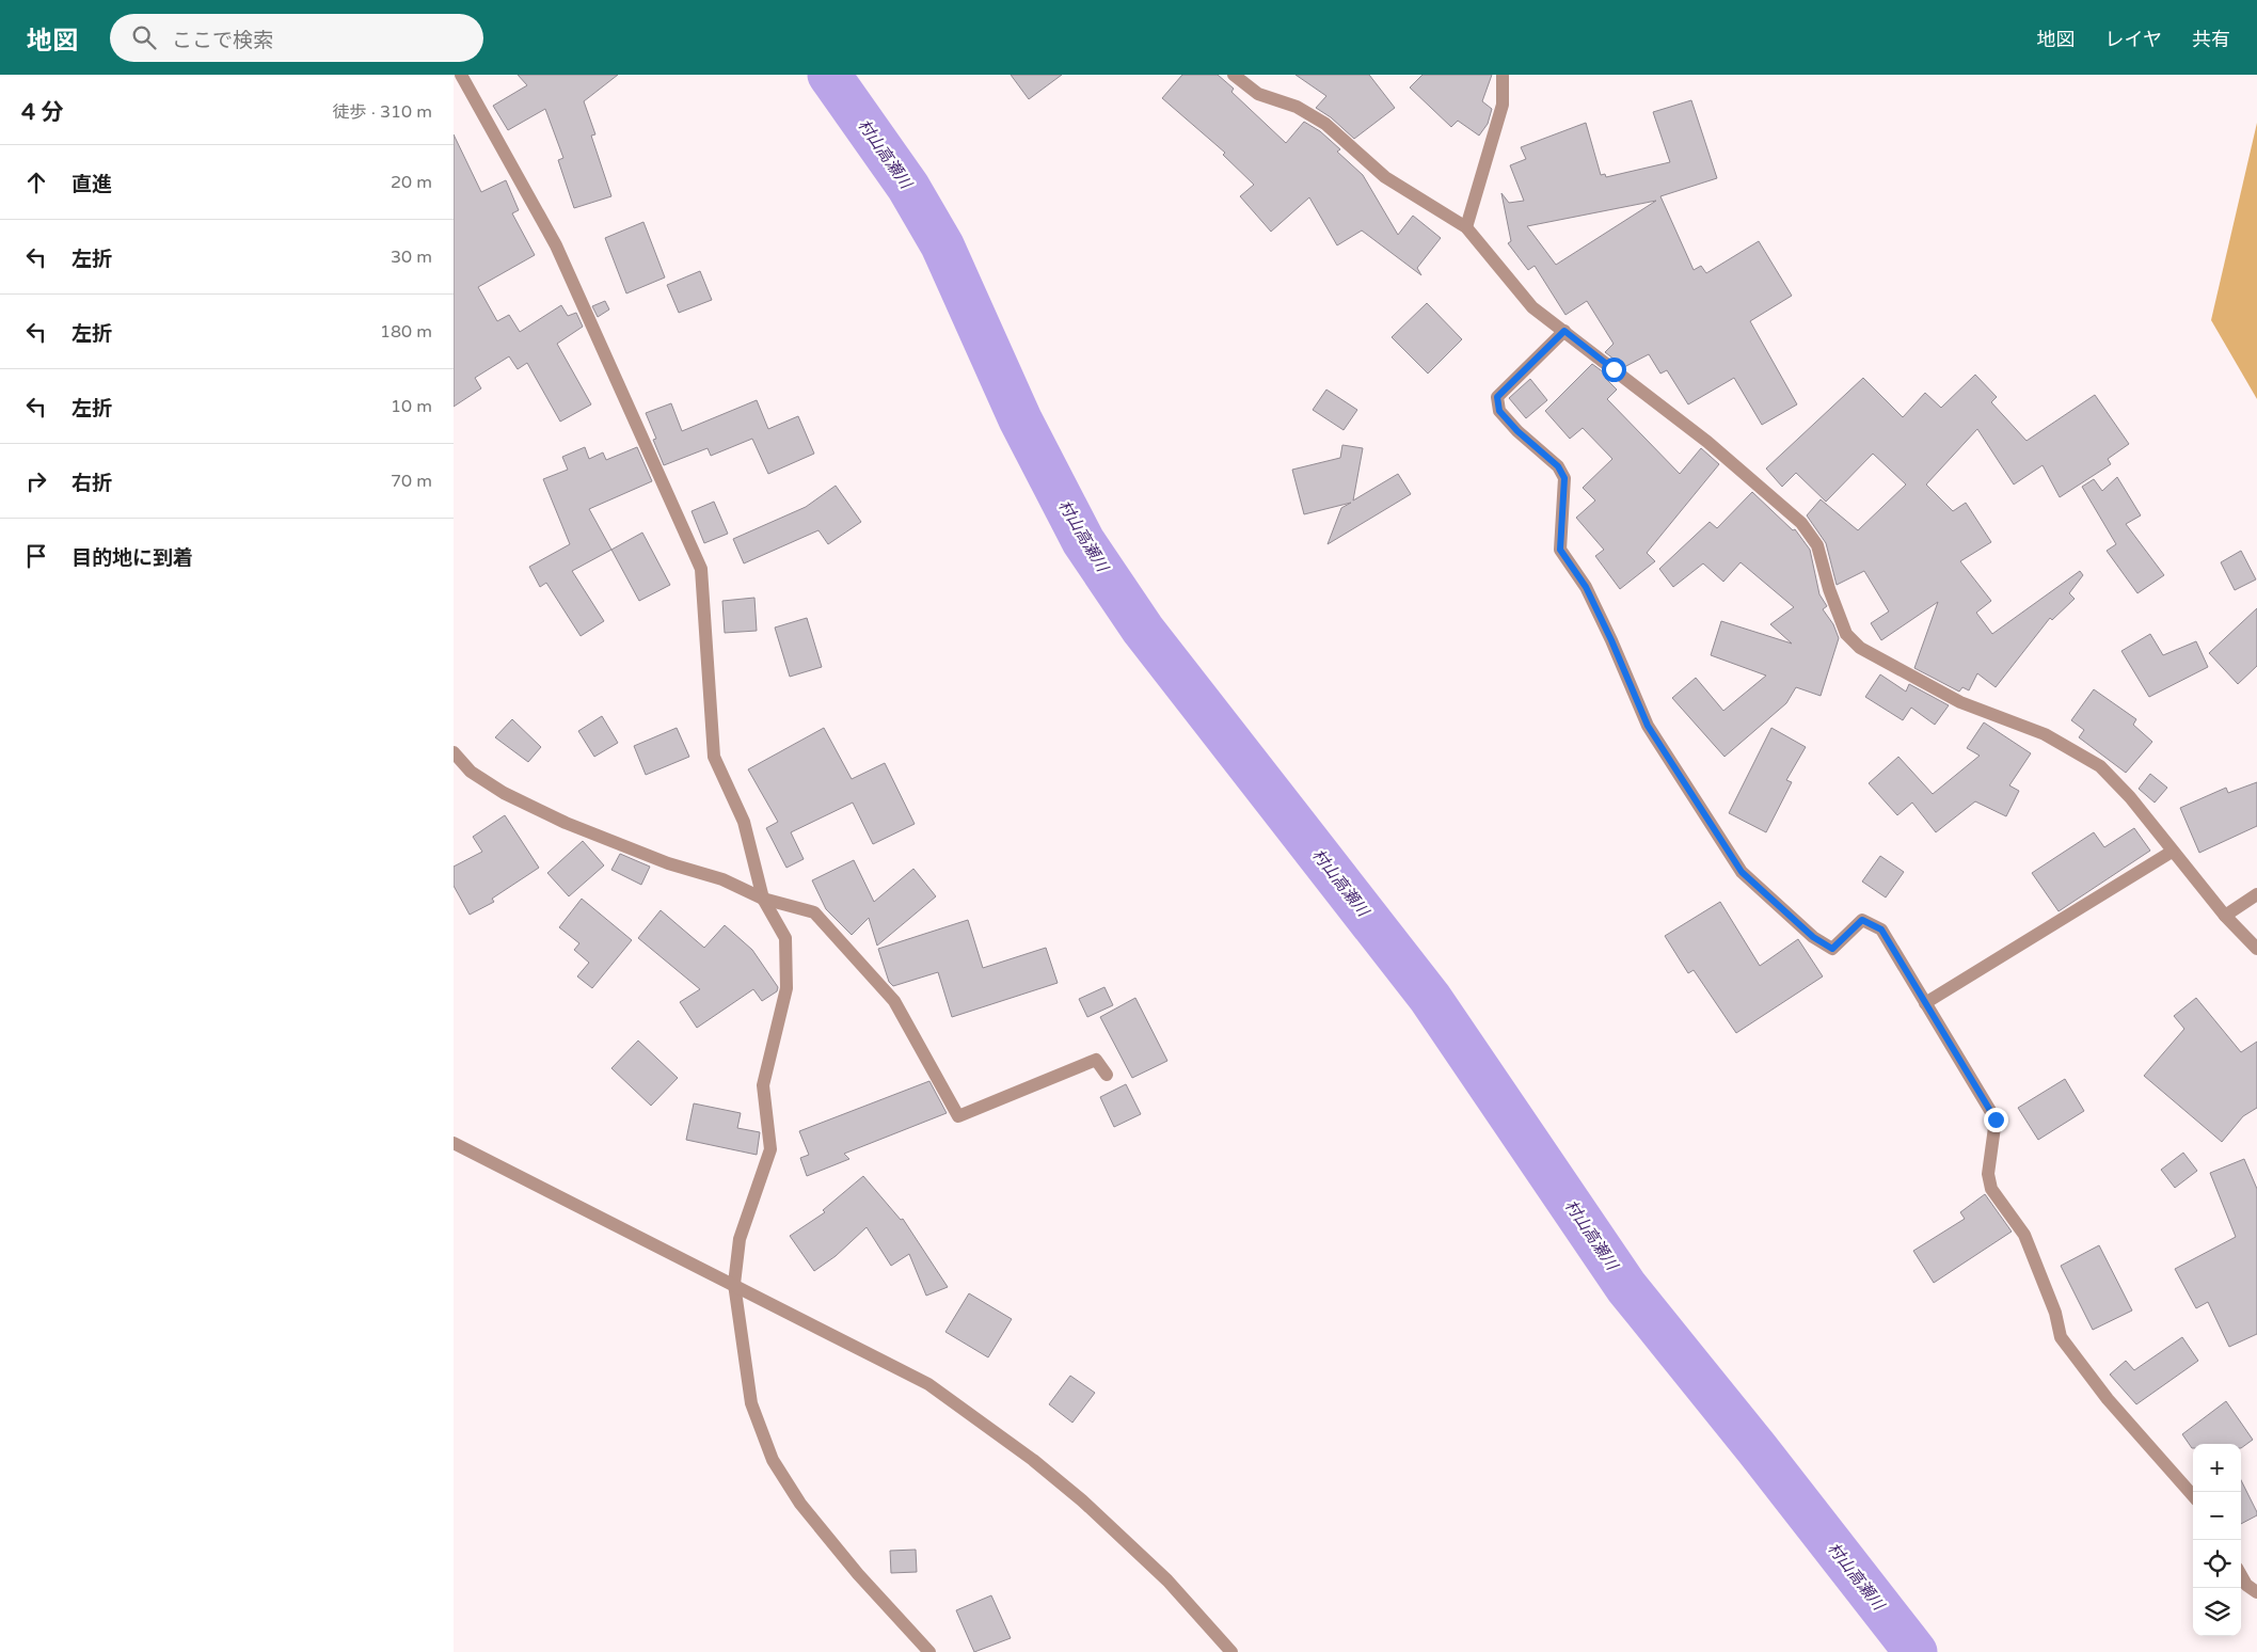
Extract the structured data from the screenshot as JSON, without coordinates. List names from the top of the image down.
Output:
{
  "water": ["村山高瀬川"],
  "page": {
    "header": "地図",
    "search": "ここで検索",
    "nav": ["地図", "レイヤ", "共有"],
    "heading": ["4 分", "徒歩 · 310 m"],
    "list": [
      ["直進", "20 m"],
      ["左折", "30 m"],
      ["左折", "180 m"],
      ["左折", "10 m"],
      ["右折", "70 m"],
      "目的地に到着"
    ],
    "map_buttons": ["+", "−"]
  }
}
